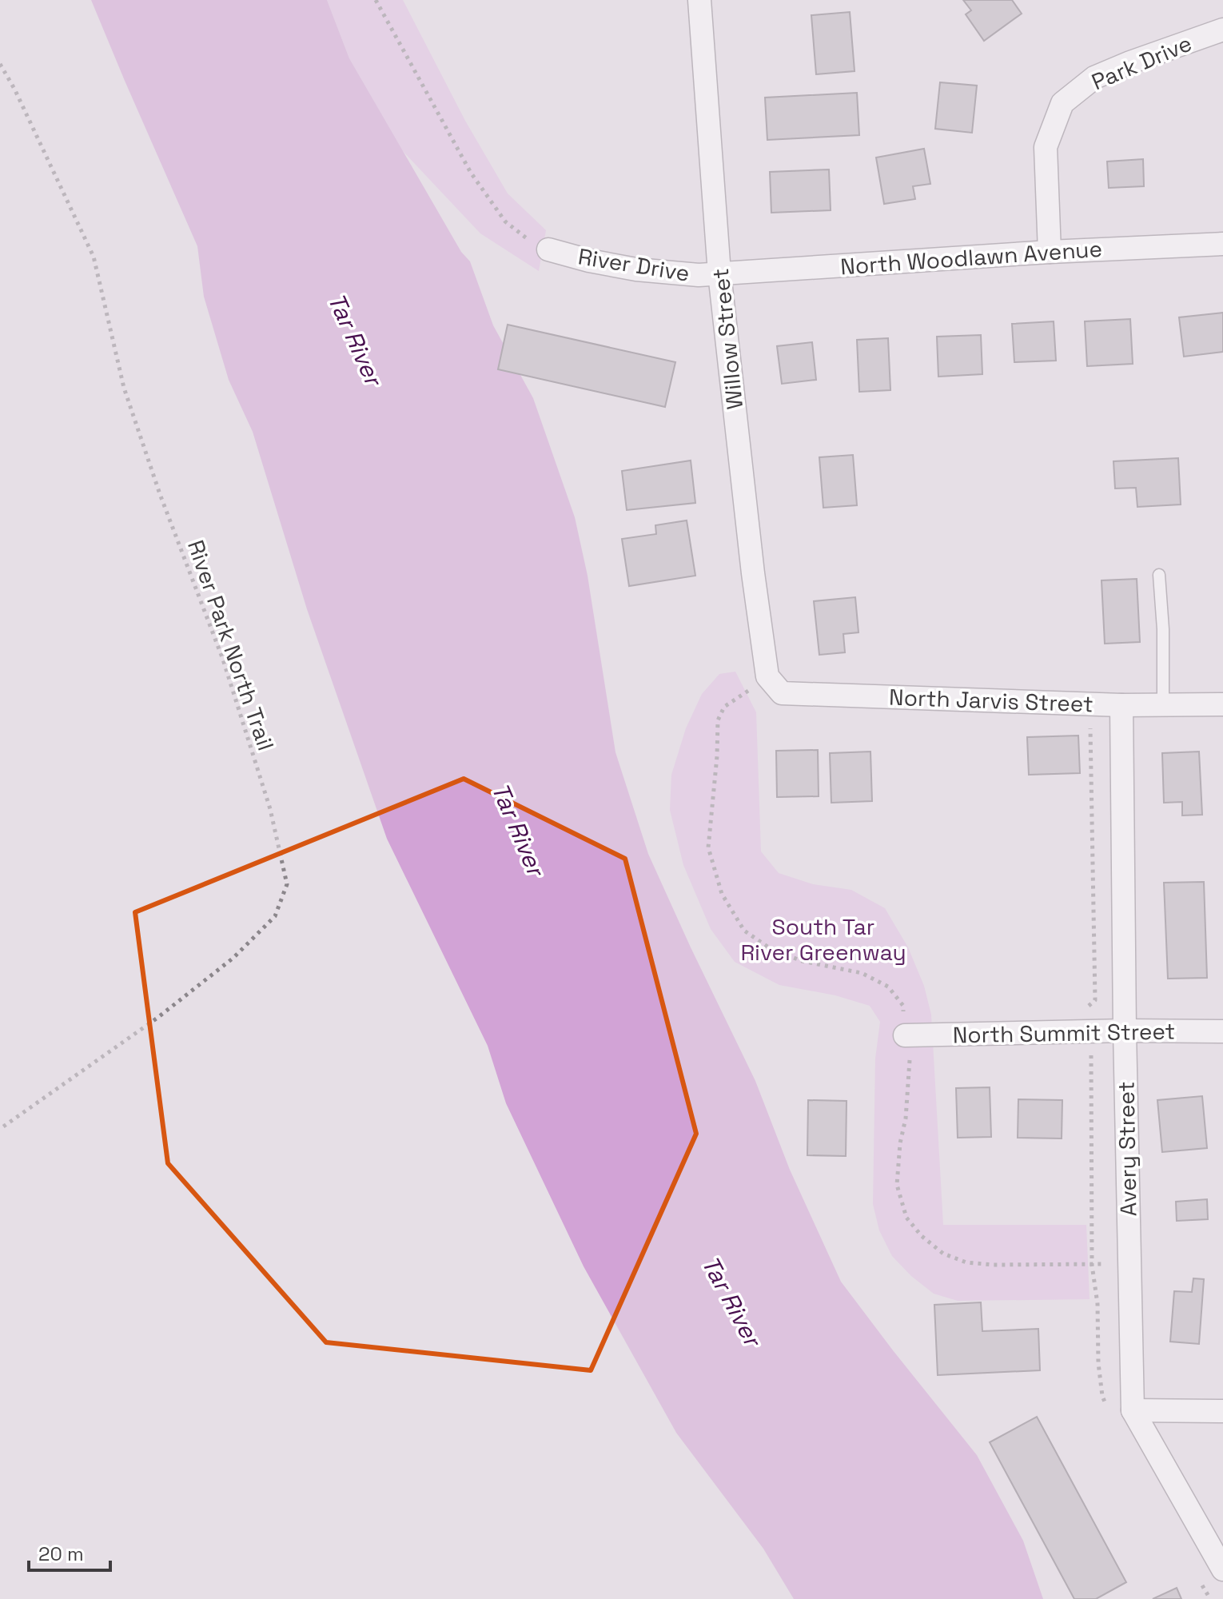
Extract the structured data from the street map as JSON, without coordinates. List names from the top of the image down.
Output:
{
  "streets": {
    "street": [
      "Park Drive",
      "North Woodlawn Avenue",
      "River Drive",
      "Willow Street",
      "North Jarvis Street",
      "North Summit Street",
      "Avery Street"
    ],
    "path": ["River Park North Trail"]
  },
  "crossings": [
    ["Park Drive", "North Woodlawn Avenue"],
    ["North Woodlawn Avenue", "River Drive"],
    ["North Woodlawn Avenue", "Willow Street"],
    ["River Drive", "Willow Street"],
    ["Willow Street", "North Jarvis Street"],
    ["North Jarvis Street", "Avery Street"],
    ["North Summit Street", "Avery Street"]
  ],
  "water": ["Tar River"],
  "parks": ["South Tar River Greenway"],
  "scale_bar": "20 m"
}
